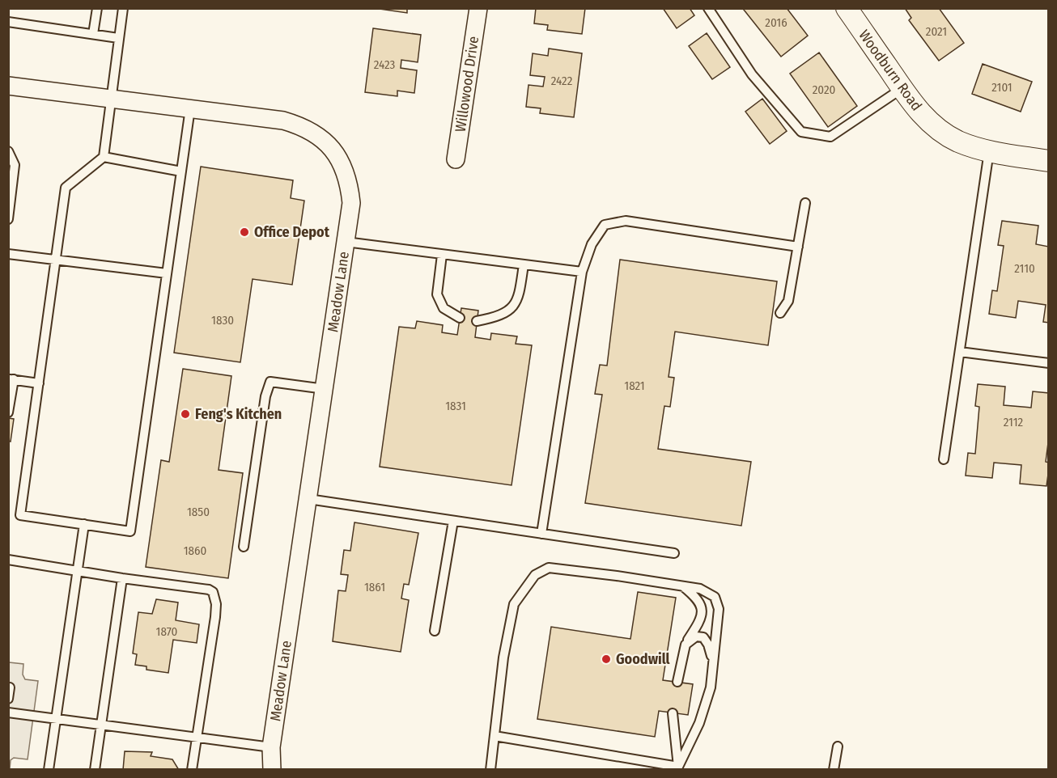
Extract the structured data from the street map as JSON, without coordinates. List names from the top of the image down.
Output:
{
  "streets": {
    "street": ["Woodburn Road", "Willowood Drive", "Meadow Lane"]
  },
  "places": ["Office Depot", "Feng's Kitchen", "Goodwill"],
  "house_numbers": [
    "2016",
    "2021",
    "2423",
    "2422",
    "2101",
    "2020",
    "2110",
    "1830",
    "1821",
    "1831",
    "2112",
    "1850",
    "1860",
    "1861",
    "1870"
  ]
}
